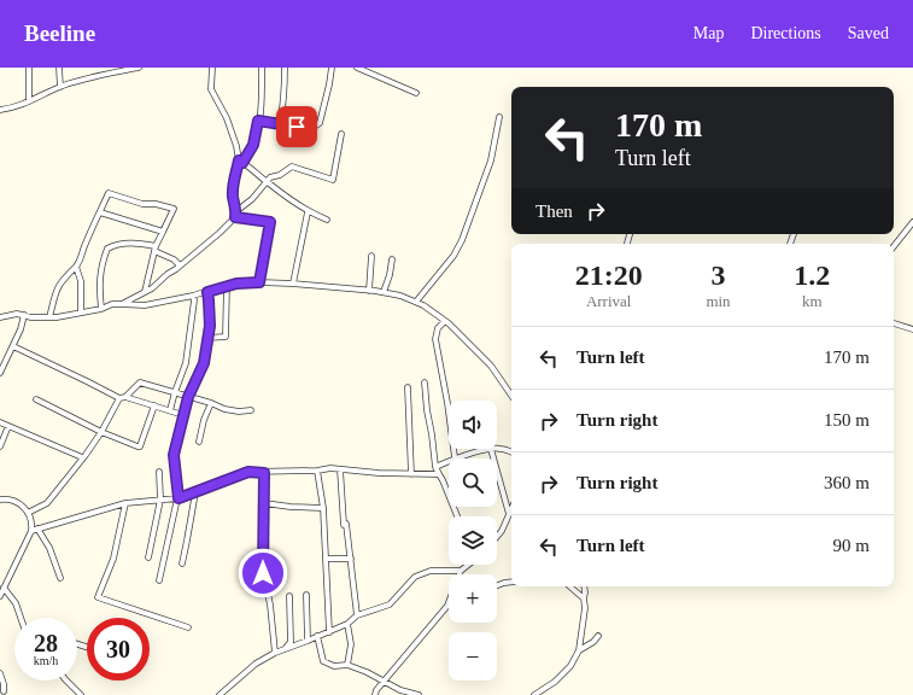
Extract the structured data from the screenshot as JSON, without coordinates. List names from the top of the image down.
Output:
{
  "page": {
    "header": "Beeline",
    "nav": ["Map", "Directions", "Saved"],
    "turn": ["170 m", "Turn left"],
    "then": "Then",
    "eta": [
      "21:20",
      "Arrival",
      "3",
      "min",
      "1.2",
      "km"
    ],
    "list": [
      {
        "name": "Turn left",
        "value": "170 m"
      },
      {
        "name": "Turn right",
        "value": "150 m"
      },
      {
        "name": "Turn right",
        "value": "360 m"
      },
      {
        "name": "Turn left",
        "value": "90 m"
      }
    ],
    "map_buttons": ["+", "−"],
    "speed": "28 km/h",
    "limit": "30"
  }
}
